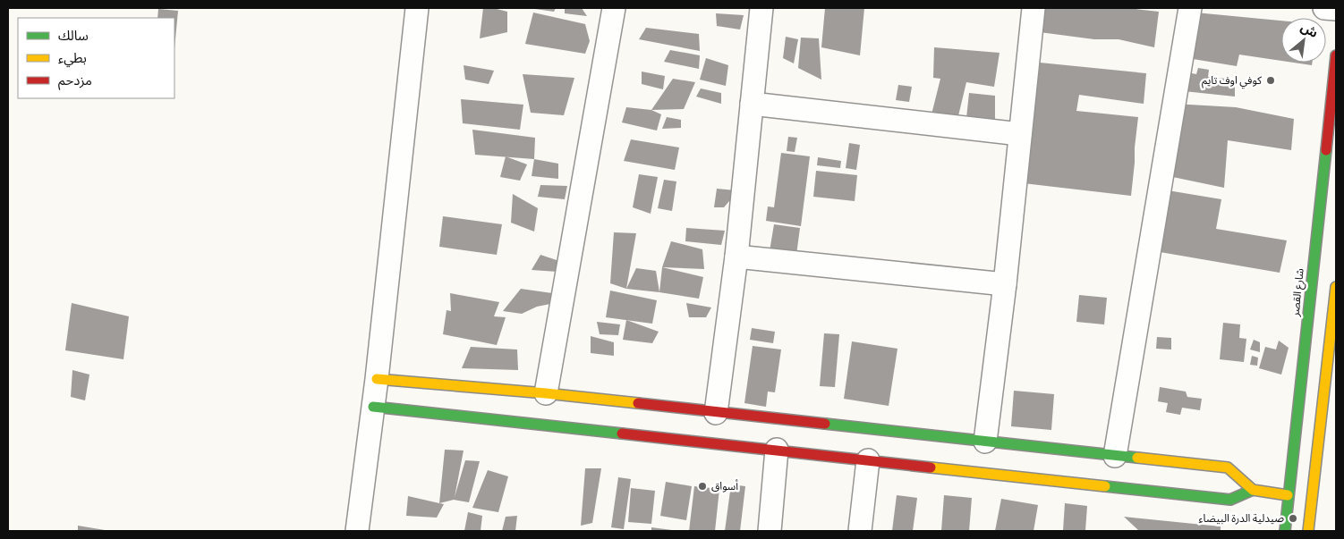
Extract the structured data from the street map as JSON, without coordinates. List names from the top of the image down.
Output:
{
  "streets": {
    "street": ["شارع القصر"]
  },
  "places": ["كوفي اوف تايم", "أسواق", "صيدلية الدرة البيضاء"],
  "legend": ["سالك", "بطيء", "مزدحم"],
  "north": "top right"
}
